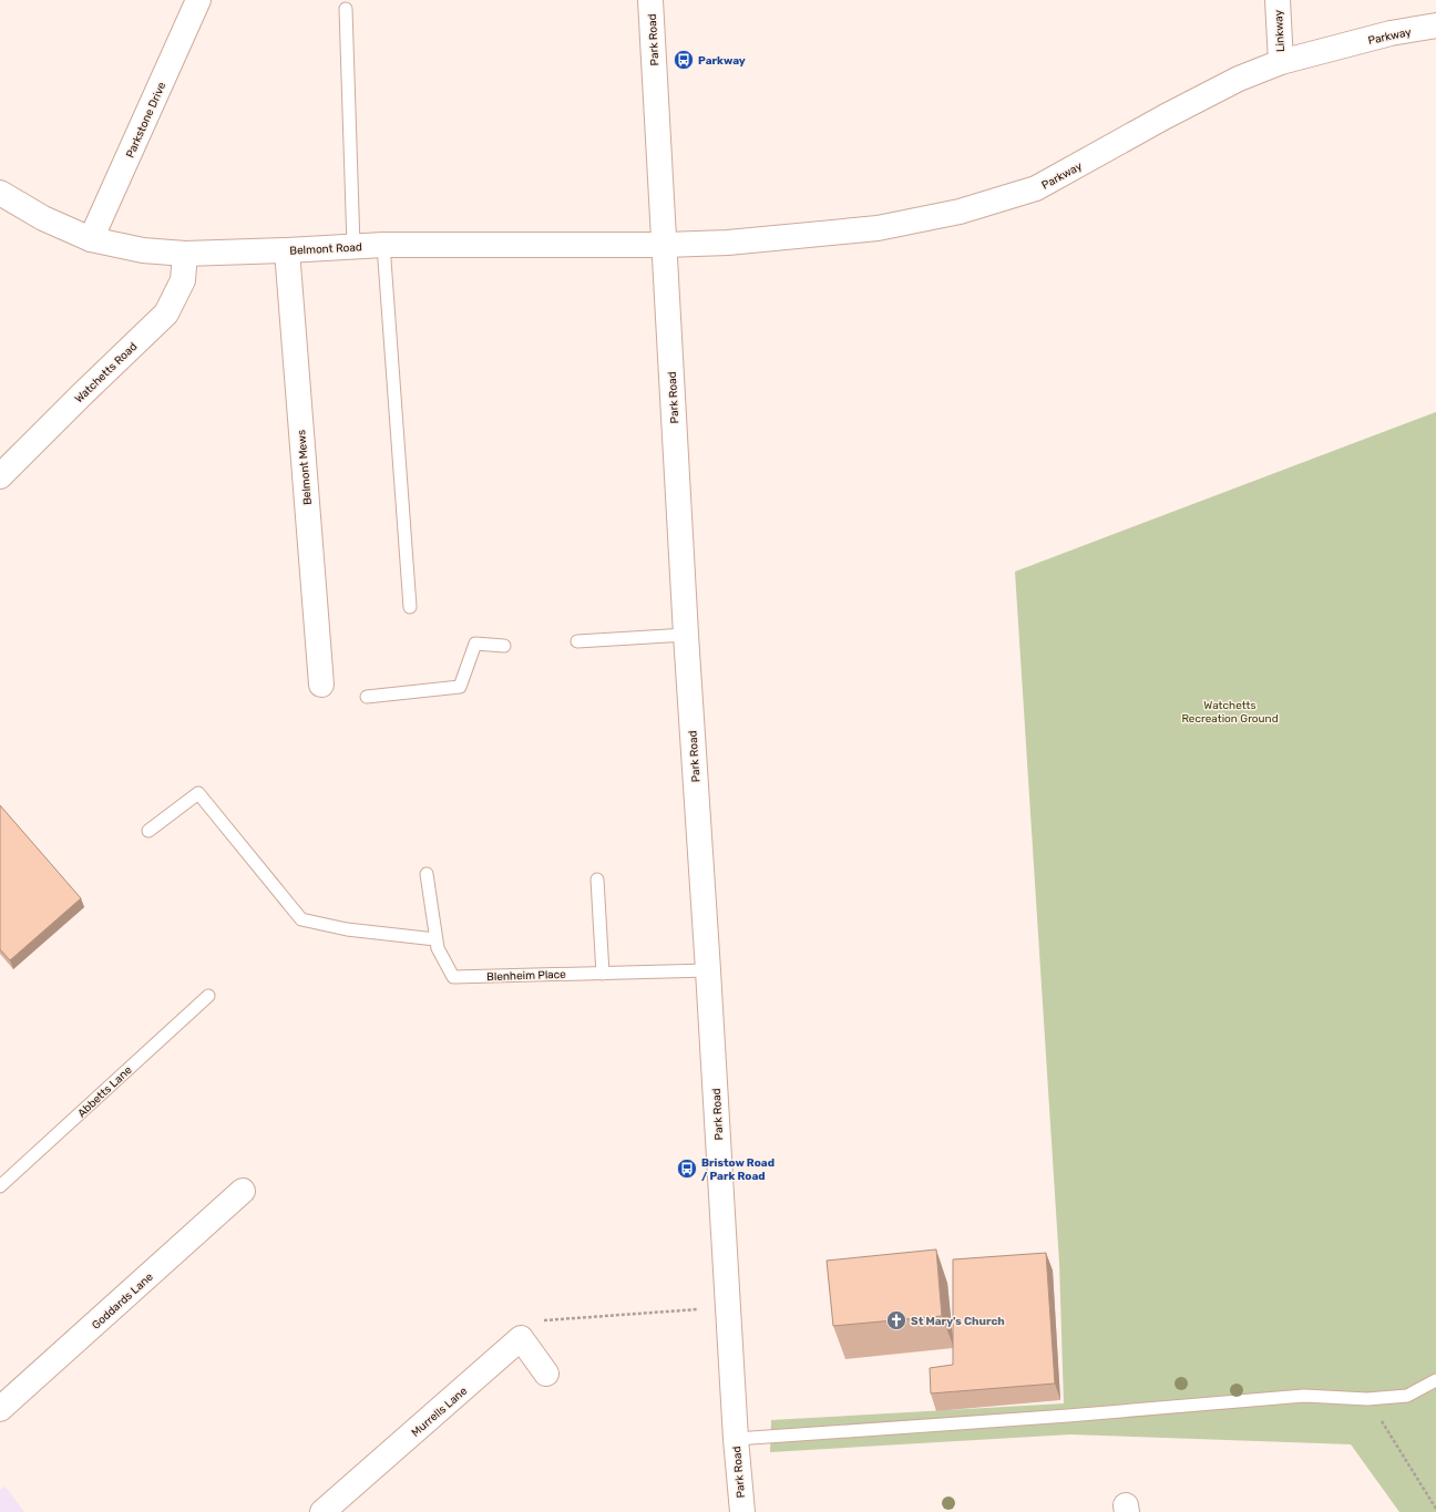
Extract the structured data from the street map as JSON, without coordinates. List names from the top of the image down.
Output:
{
  "streets": {
    "street": [
      "Linkway",
      "Parkway",
      "Park Road",
      "Parkstone Drive",
      "Belmont Road",
      "Watchetts Road",
      "Belmont Mews",
      "Goddards Lane",
      "Murrells Lane"
    ],
    "lane": ["Blenheim Place", "Abbetts Lane"]
  },
  "crossings": [
    ["Linkway", "Parkway"],
    ["Parkway", "Park Road"],
    ["Parkway", "Belmont Road"],
    ["Park Road", "Belmont Road"],
    ["Park Road", "Blenheim Place"],
    ["Parkstone Drive", "Belmont Road"],
    ["Belmont Road", "Watchetts Road"],
    ["Belmont Road", "Belmont Mews"]
  ],
  "parks": ["Watchetts Recreation Ground"],
  "places": {
    "bus stop": ["Parkway", "Bristow Road / Park Road"],
    "church": ["St Mary's Church"]
  }
}
